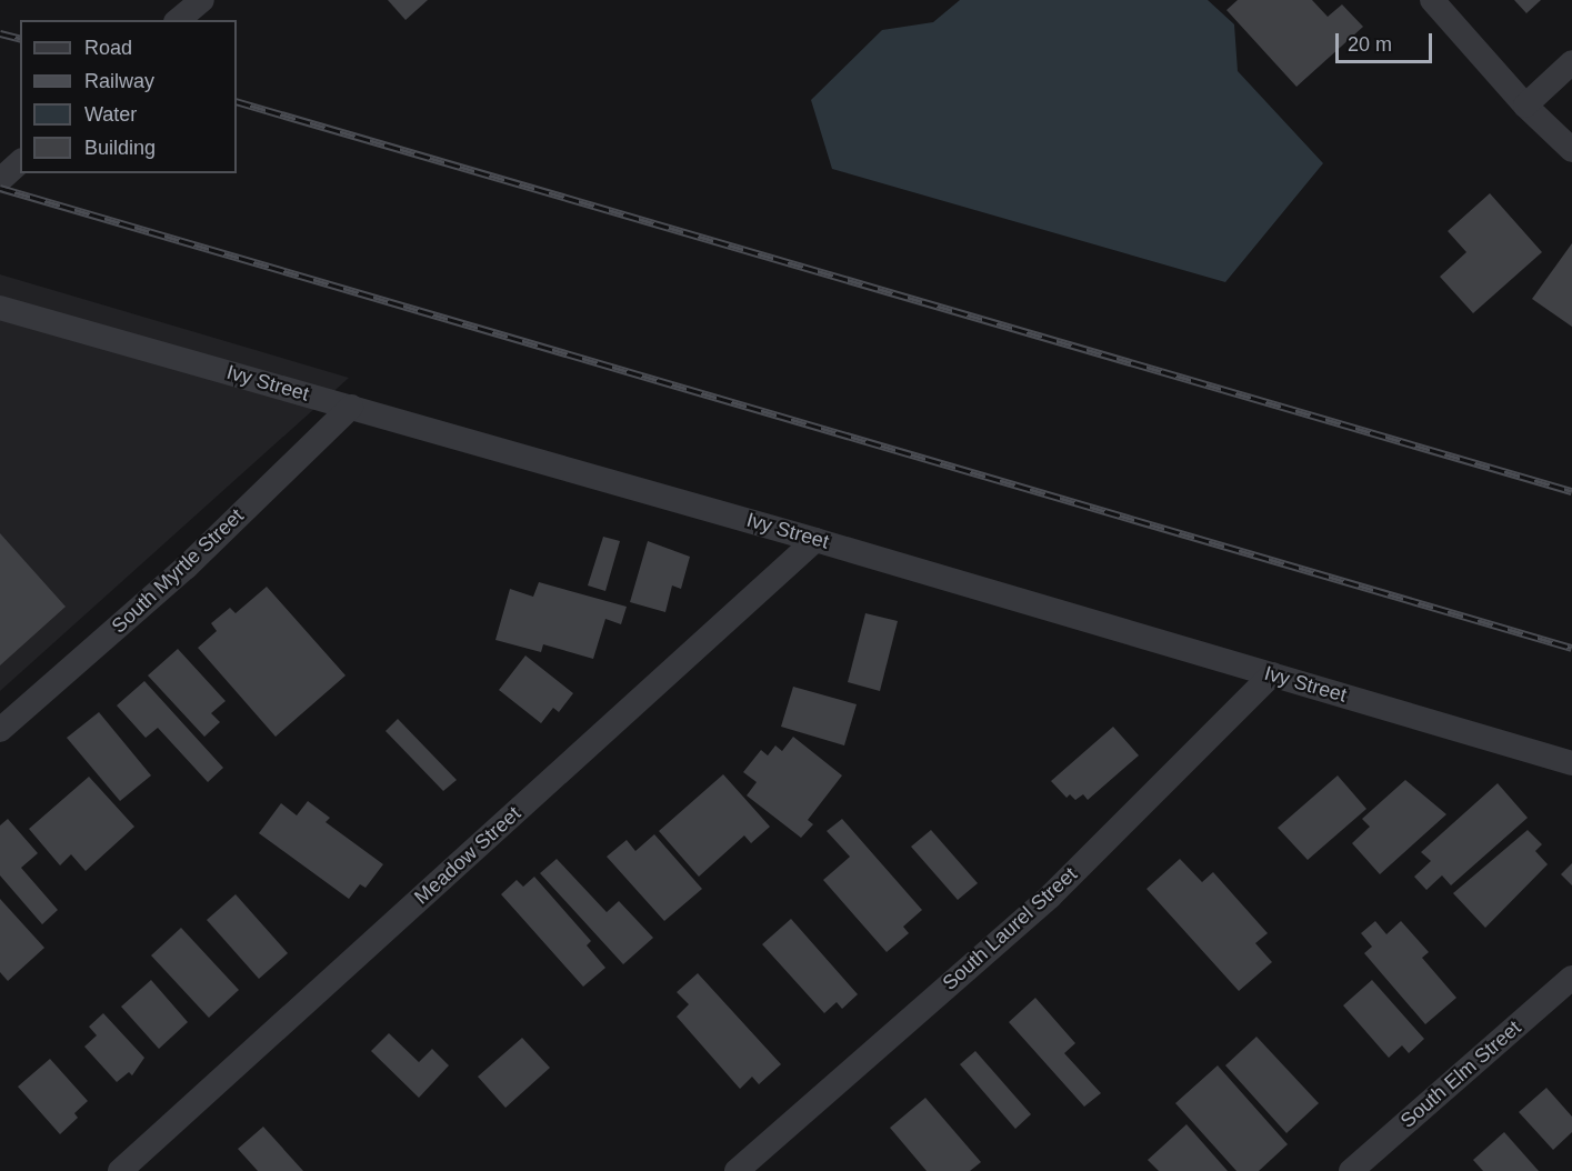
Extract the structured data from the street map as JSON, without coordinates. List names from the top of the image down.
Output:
{
  "streets": {
    "street": [
      "Ivy Street",
      "South Myrtle Street",
      "Meadow Street",
      "South Laurel Street",
      "South Elm Street"
    ]
  },
  "crossings": [
    ["Ivy Street", "South Myrtle Street"],
    ["Ivy Street", "Meadow Street"],
    ["Ivy Street", "South Laurel Street"]
  ],
  "legend": [
    "Road",
    "Railway",
    "Water",
    "Building"
  ],
  "scale_bar": "20 m"
}
